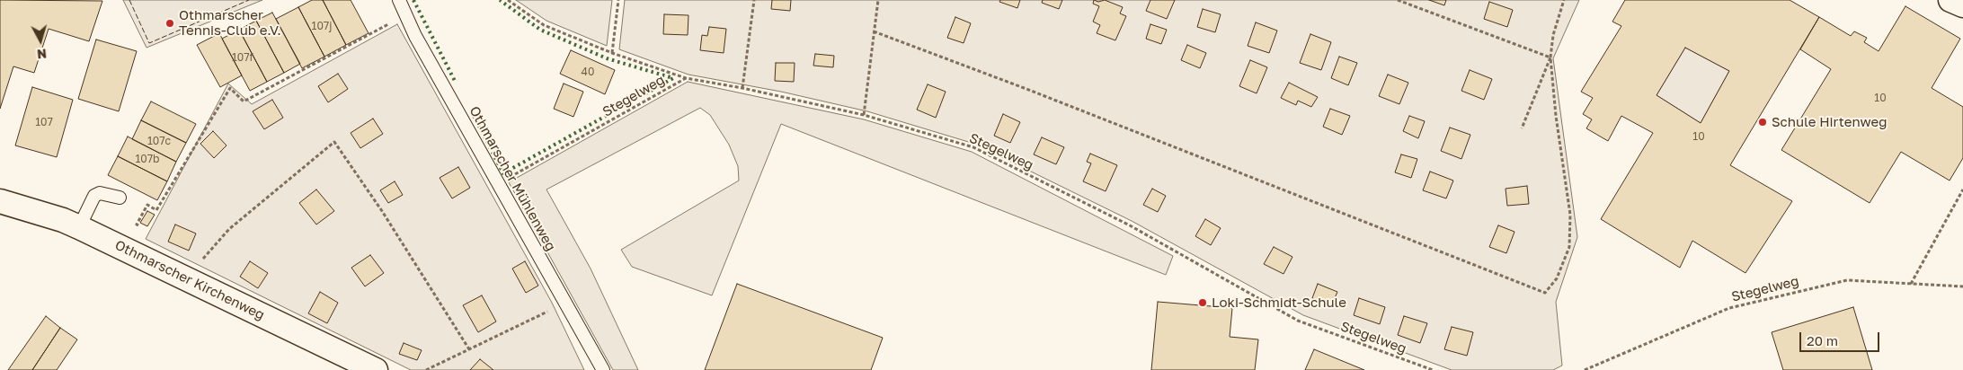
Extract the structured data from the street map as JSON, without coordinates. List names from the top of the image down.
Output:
{
  "streets": {
    "street": ["Othmarscher Kirchenweg"],
    "lane": ["Othmarscher Mühlenweg"],
    "path": ["Stegelweg"]
  },
  "crossings": [
    ["Stegelweg", "Othmarscher Mühlenweg"]
  ],
  "places": ["Othmarscher Tennis-Club e.V.", "Schule Hirtenweg", "Loki-Schmidt-Schule"],
  "house_numbers": [
    "107j",
    "107f",
    "40",
    "10",
    "107",
    "10",
    "107c",
    "107b"
  ],
  "scale_bar": "20 m",
  "north": "bottom"
}
